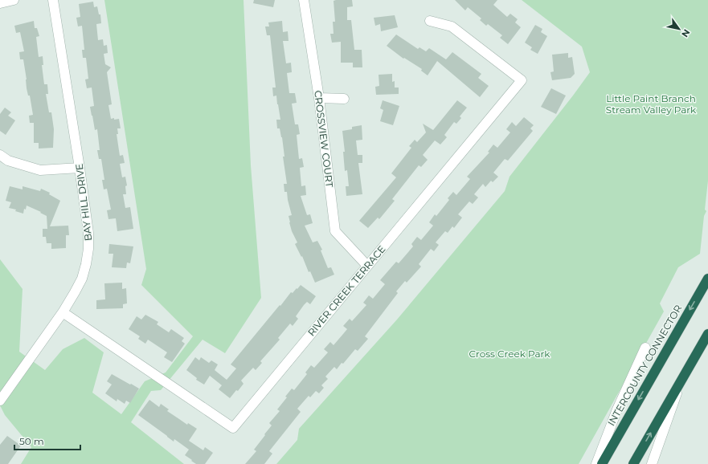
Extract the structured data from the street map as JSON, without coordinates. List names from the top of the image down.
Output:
{
  "streets": {
    "highway": ["INTERCOUNTY CONNECTOR"],
    "street": ["CROSSVIEW COURT", "BAY HILL DRIVE", "RIVER CREEK TERRACE"]
  },
  "crossings": [
    ["CROSSVIEW COURT", "RIVER CREEK TERRACE"],
    ["BAY HILL DRIVE", "RIVER CREEK TERRACE"]
  ],
  "parks": ["Little Paint Branch Stream Valley Park", "Cross Creek Park"],
  "scale_bar": "50 m",
  "north": "bottom right"
}
